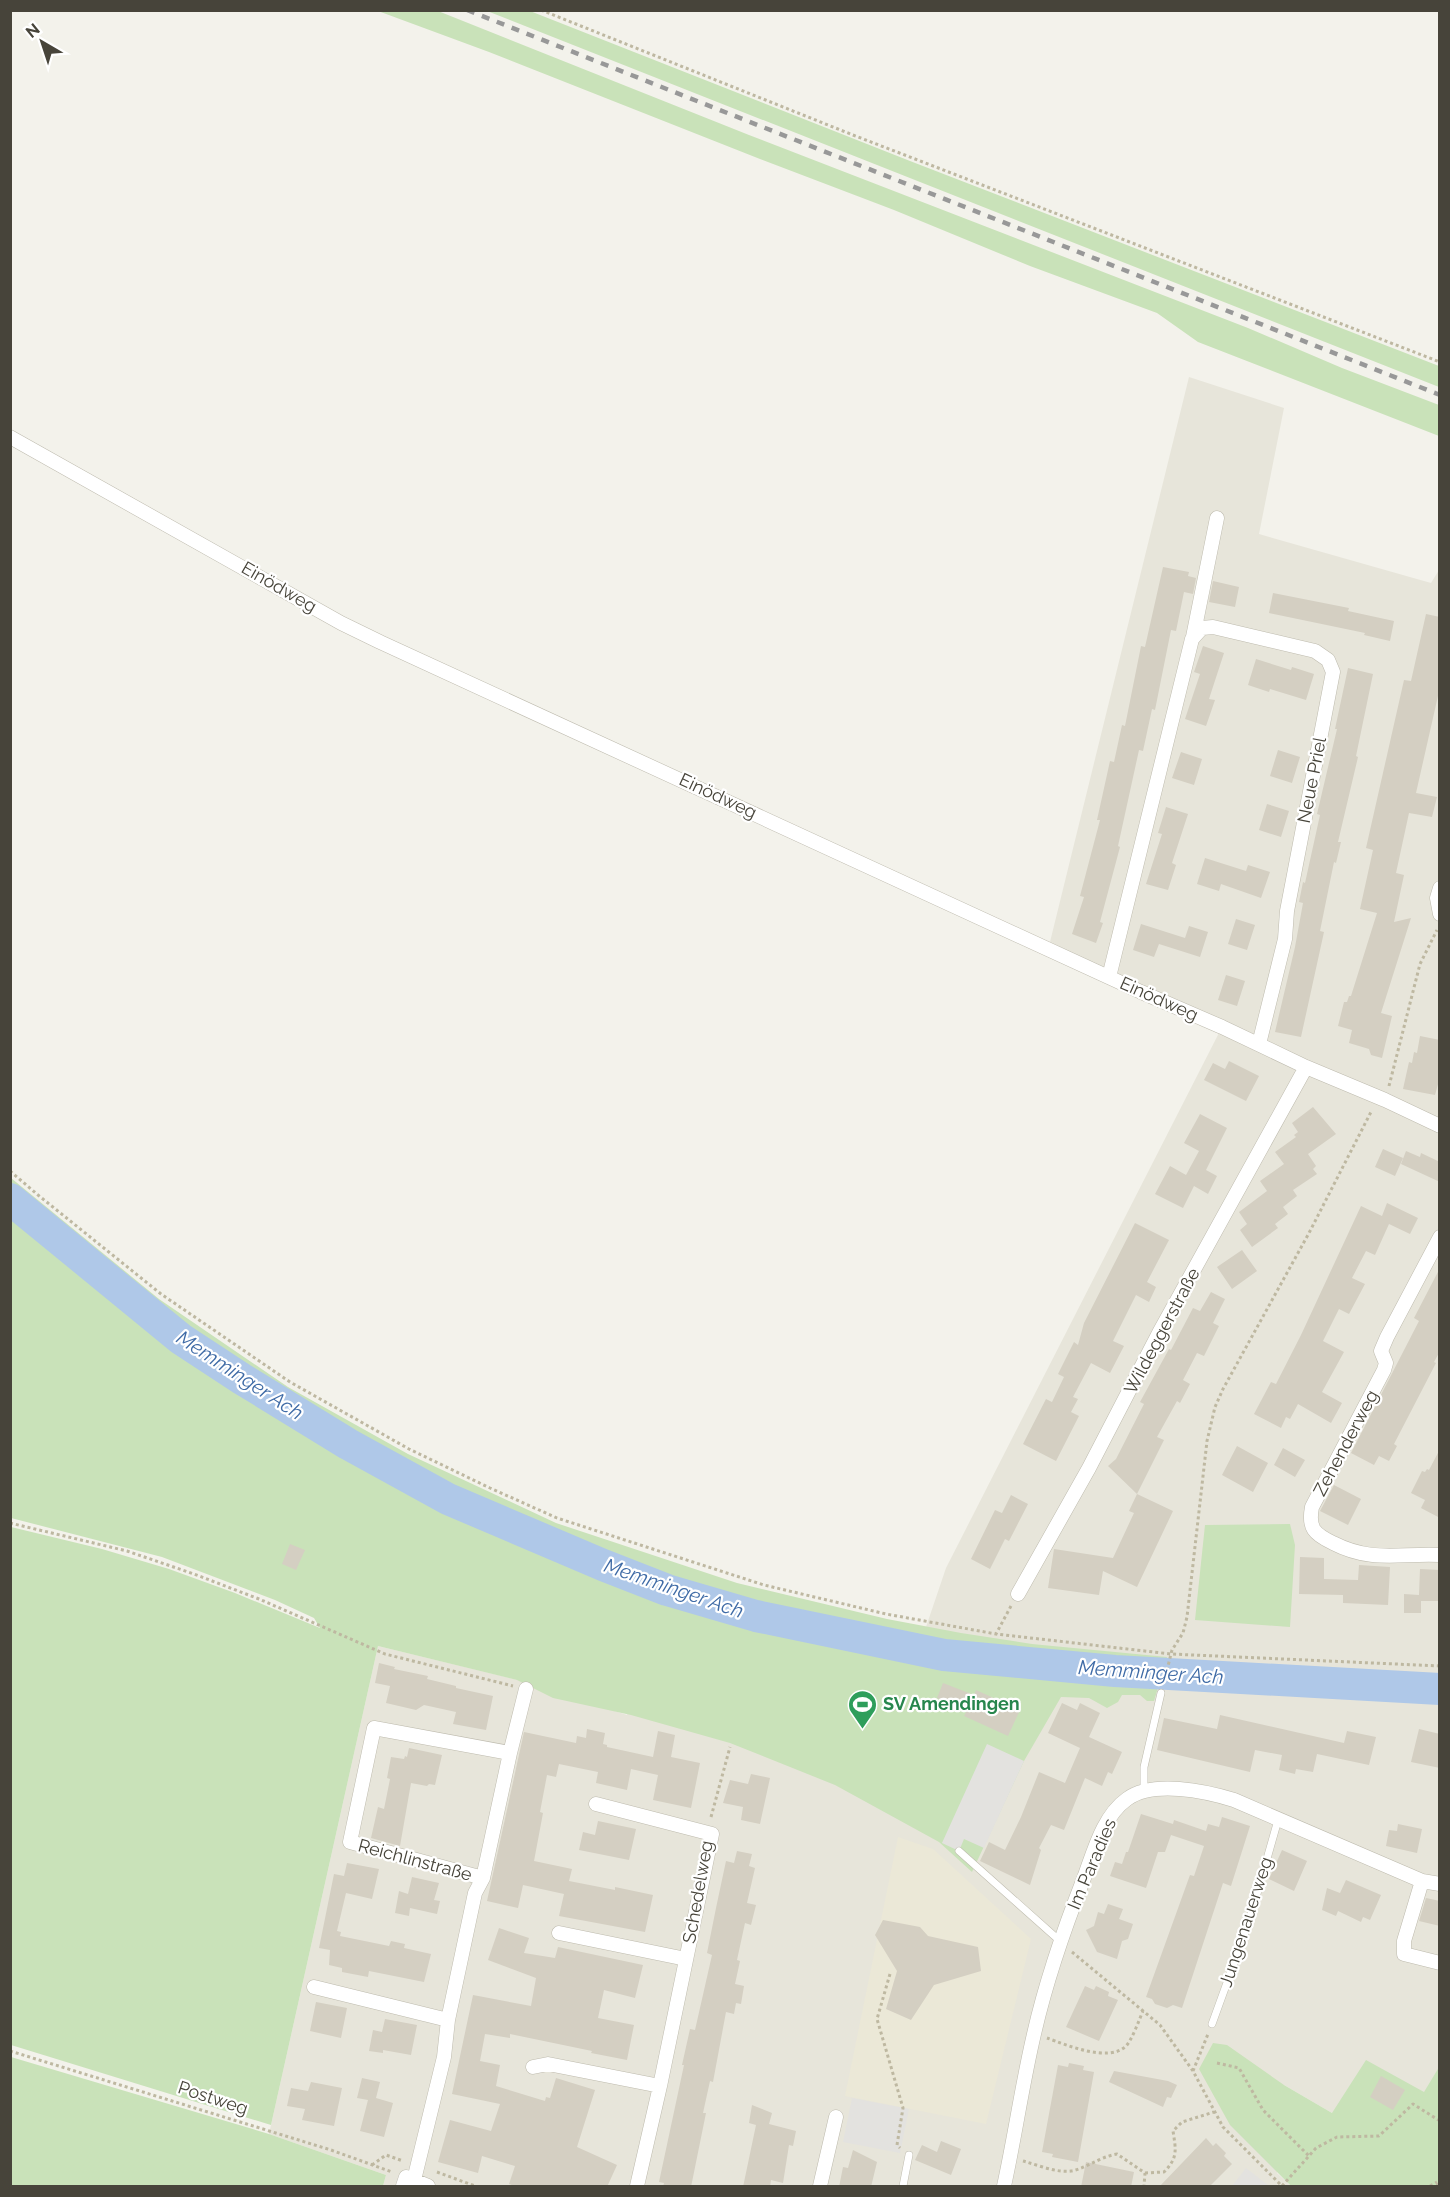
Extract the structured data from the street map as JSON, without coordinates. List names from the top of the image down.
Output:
{
  "streets": {
    "street": [
      "Einödweg",
      "Neue Priel",
      "Wildeggerstraße",
      "Zehenderweg",
      "Reichlinstraße",
      "Im Paradies",
      "Schedelweg"
    ],
    "lane": ["Jungenauerweg"],
    "path": ["Postweg"]
  },
  "crossings": [
    ["Einödweg", "Neue Priel"],
    ["Einödweg", "Wildeggerstraße"],
    ["Reichlinstraße", "Postweg"],
    ["Im Paradies", "Jungenauerweg"]
  ],
  "water": ["Memminger Ach"],
  "places": {
    "sports": ["SV Amendingen"]
  },
  "north": "top left"
}
